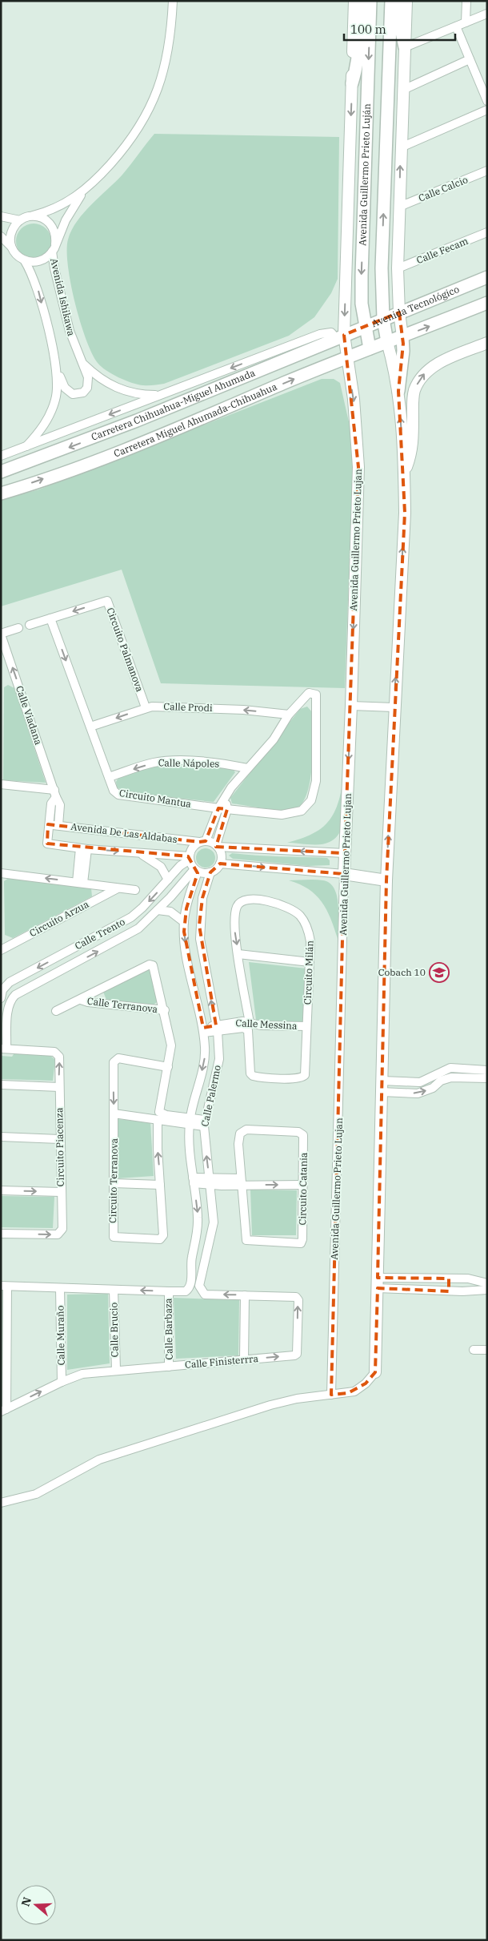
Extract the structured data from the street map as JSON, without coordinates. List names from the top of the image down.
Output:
{
  "streets": {
    "main road": [
      "Avenida Guillermo Prieto Luján",
      "Avenida Tecnológico",
      "Carretera Chihuahua-Miguel Ahumada",
      "Carretera Miguel Ahumada-Chihuahua"
    ],
    "street": [
      "Calle Calcio",
      "Calle Fecam",
      "Avenida Ishikawa",
      "Avenida Guillermo Prieto Lujan",
      "Circuito Palmanova",
      "Calle Prodi",
      "Calle Viadana",
      "Calle Nápoles",
      "Circuito Mantua",
      "Avenida De Las Aldabas",
      "Circuito Arzua",
      "Calle Trento",
      "Circuito Milán",
      "Calle Terranova",
      "Calle Messina",
      "Calle Palermo",
      "Circuito Piacenza",
      "Circuito Terranova",
      "Circuito Catania",
      "Calle Barbaza",
      "Calle Brucio",
      "Calle Muraño",
      "Calle Finisterrra"
    ]
  },
  "crossings": [
    ["Avenida Guillermo Prieto Luján", "Avenida Tecnológico"],
    ["Avenida Guillermo Prieto Luján", "Carretera Chihuahua-Miguel Ahumada"],
    ["Avenida Guillermo Prieto Luján", "Carretera Miguel Ahumada-Chihuahua"],
    ["Avenida Guillermo Prieto Luján", "Avenida Guillermo Prieto Lujan"],
    ["Avenida Tecnológico", "Carretera Chihuahua-Miguel Ahumada"],
    ["Avenida Tecnológico", "Avenida Guillermo Prieto Lujan"],
    ["Carretera Chihuahua-Miguel Ahumada", "Avenida Guillermo Prieto Lujan"],
    ["Carretera Miguel Ahumada-Chihuahua", "Avenida Guillermo Prieto Lujan"],
    ["Circuito Palmanova", "Calle Prodi"],
    ["Circuito Palmanova", "Circuito Mantua"],
    ["Calle Prodi", "Circuito Mantua"],
    ["Calle Viadana", "Avenida De Las Aldabas"],
    ["Calle Nápoles", "Circuito Mantua"],
    ["Avenida De Las Aldabas", "Calle Trento"],
    ["Avenida De Las Aldabas", "Calle Palermo"],
    ["Calle Trento", "Calle Palermo"],
    ["Calle Trento", "Circuito Piacenza"],
    ["Circuito Milán", "Calle Messina"],
    ["Calle Terranova", "Circuito Terranova"],
    ["Calle Messina", "Calle Palermo"],
    ["Calle Palermo", "Calle Barbaza"],
    ["Calle Palermo", "Calle Finisterrra"],
    ["Calle Barbaza", "Calle Finisterrra"],
    ["Calle Brucio", "Calle Finisterrra"],
    ["Calle Muraño", "Calle Finisterrra"]
  ],
  "one_way": [
    "Carretera Chihuahua-Miguel Ahumada",
    "Carretera Miguel Ahumada-Chihuahua",
    "Calle Prodi",
    "Calle Viadana",
    "Calle Nápoles"
  ],
  "places": {
    "school or university": ["Cobach 10"]
  },
  "scale_bar": "100 m",
  "north": "left"
}
